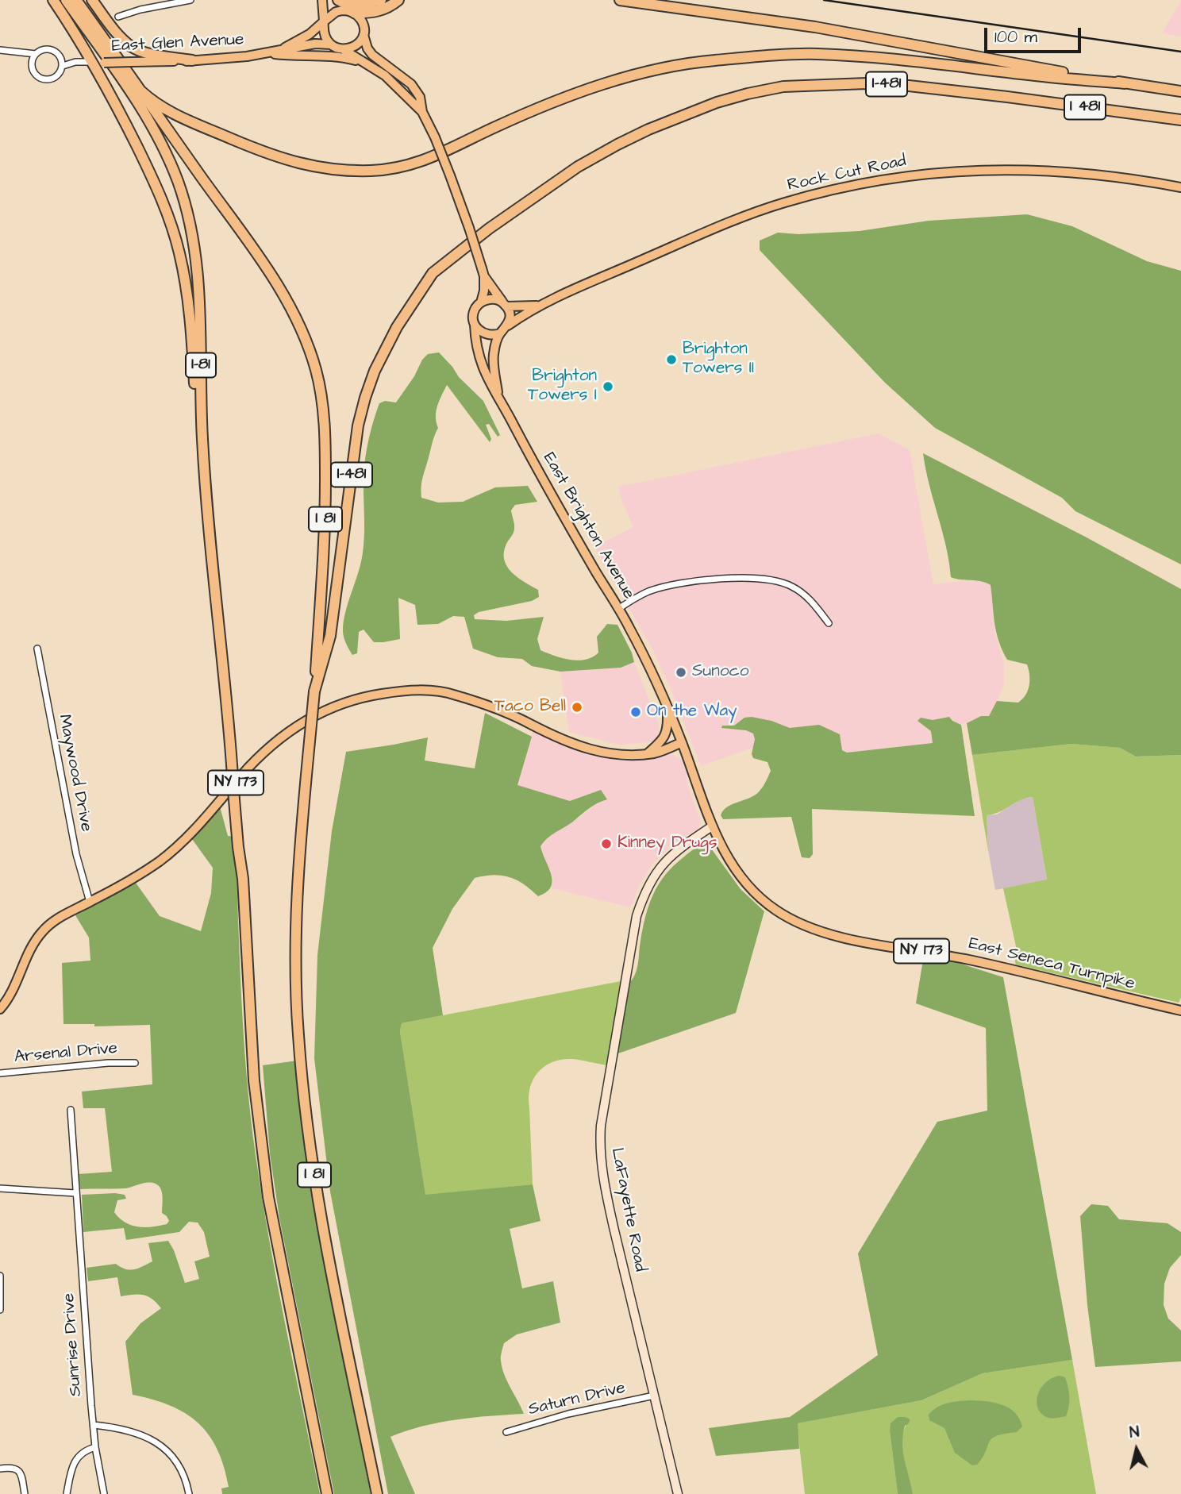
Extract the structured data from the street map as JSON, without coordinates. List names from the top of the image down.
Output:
{
  "streets": {
    "highway": [
      "I-481",
      "I 481",
      "I-81",
      "I 81"
    ],
    "main road": [
      "East Glen Avenue",
      "Rock Cut Road",
      "East Brighton Avenue",
      "NY 173",
      "East Seneca Turnpike"
    ],
    "street": [
      "Maywood Drive",
      "Arsenal Drive",
      "LaFayette Road",
      "Sunrise Drive",
      "Saturn Drive"
    ]
  },
  "crossings": [
    ["I-481", "I 481"],
    ["I-481", "I 81"],
    ["Rock Cut Road", "East Brighton Avenue"],
    ["East Brighton Avenue", "NY 173"],
    ["East Brighton Avenue", "East Seneca Turnpike"],
    ["Maywood Drive", "NY 173"],
    ["NY 173", "East Seneca Turnpike"],
    ["East Seneca Turnpike", "LaFayette Road"],
    ["LaFayette Road", "Saturn Drive"]
  ],
  "places": [
    "Brighton Towers II",
    "Brighton Towers I",
    "Sunoco",
    "Taco Bell",
    "On the Way",
    "Kinney Drugs"
  ],
  "scale_bar": "100 m",
  "north": "top"
}
